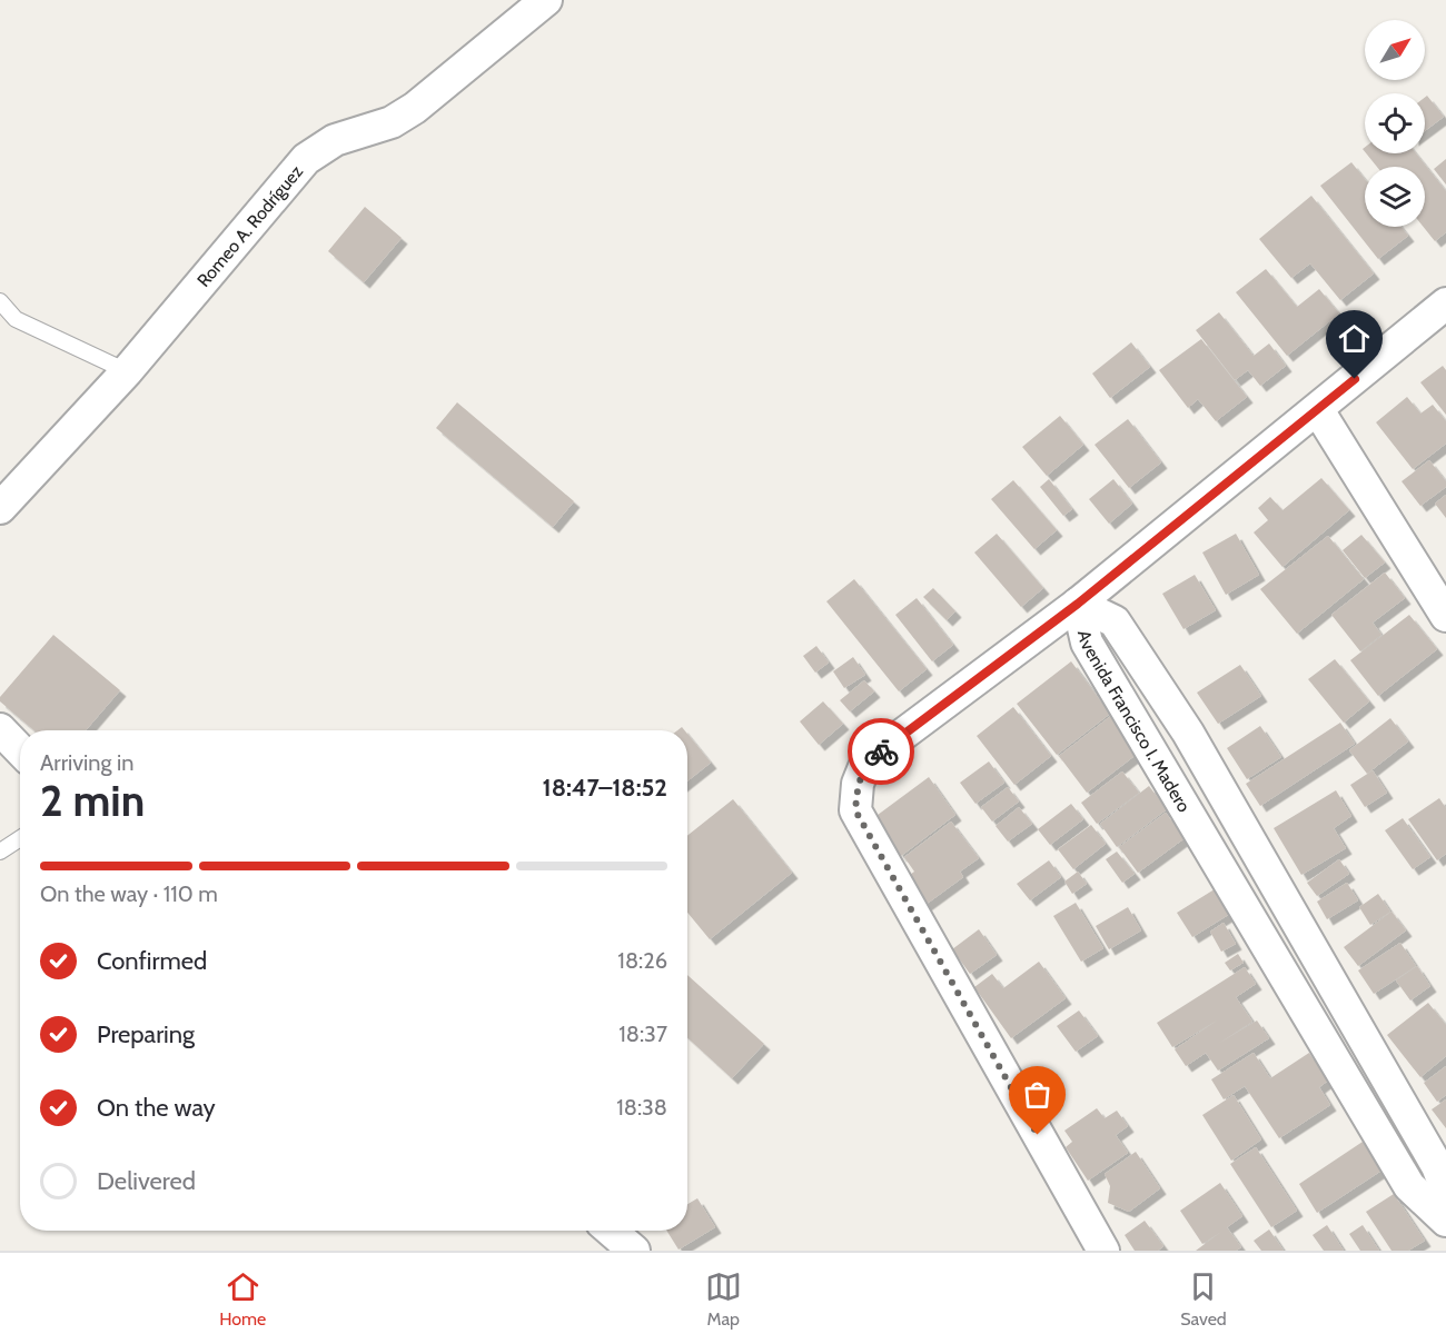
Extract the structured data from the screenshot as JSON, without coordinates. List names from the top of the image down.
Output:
{
  "streets": {
    "street": ["Romeo A. Rodríguez", "Avenida Francisco I. Madero"]
  },
  "north": "top right",
  "page": {
    "heading": ["2 min", "Arriving in", "18:47–18:52"],
    "bar": "On the way · 110 m",
    "list": [
      ["Confirmed", "18:26"],
      ["Preparing", "18:37"],
      ["On the way", "18:38"],
      "Delivered"
    ],
    "tabs": ["Home", "Map", "Saved"]
  }
}
